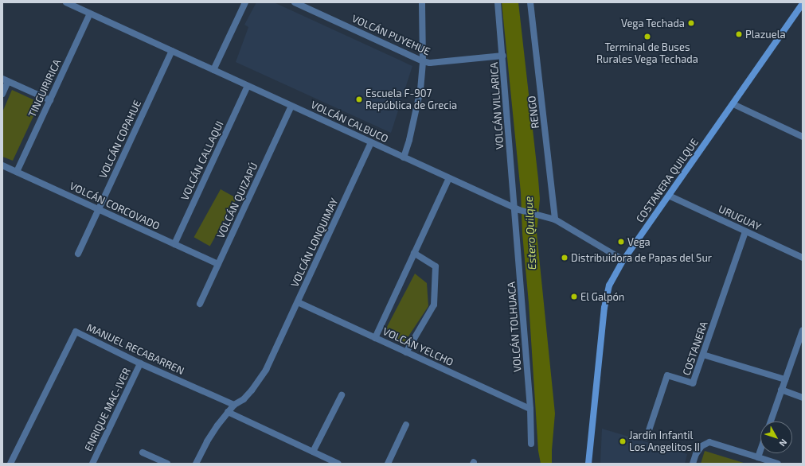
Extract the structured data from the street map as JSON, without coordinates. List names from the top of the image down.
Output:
{
  "streets": {
    "main road": ["COSTANERA QUILQUE"],
    "street": [
      "VOLCÁN PUYEHUE",
      "TINGUIRIRICA",
      "VOLCÁN VILLARICA",
      "RENGO",
      "VOLCÁN CALBUCO",
      "VOLCÁN COPAHUE",
      "VOLCÁN CALLAQUI",
      "VOLCÁN QUIZAPÚ",
      "VOLCÁN CORCOVADO",
      "URUGUAY",
      "VOLCÁN LONQUIMAY",
      "VOLCÁN TOLHUACA",
      "VOLCÁN YELCHO",
      "COSTANERA",
      "MANUEL RECABARREN",
      "ENRIQUE MAC-IVER"
    ]
  },
  "crossings": [
    ["VOLCÁN PUYEHUE", "VOLCÁN VILLARICA"],
    ["TINGUIRIRICA", "VOLCÁN CALBUCO"],
    ["TINGUIRIRICA", "VOLCÁN CORCOVADO"],
    ["VOLCÁN VILLARICA", "VOLCÁN CALBUCO"],
    ["VOLCÁN VILLARICA", "VOLCÁN TOLHUACA"],
    ["RENGO", "VOLCÁN CALBUCO"],
    ["VOLCÁN CALBUCO", "VOLCÁN COPAHUE"],
    ["VOLCÁN CALBUCO", "VOLCÁN CALLAQUI"],
    ["VOLCÁN CALBUCO", "COSTANERA QUILQUE"],
    ["VOLCÁN CALBUCO", "VOLCÁN QUIZAPÚ"],
    ["VOLCÁN CALBUCO", "VOLCÁN LONQUIMAY"],
    ["VOLCÁN CALBUCO", "VOLCÁN TOLHUACA"],
    ["VOLCÁN COPAHUE", "VOLCÁN CORCOVADO"],
    ["VOLCÁN CALLAQUI", "VOLCÁN CORCOVADO"],
    ["COSTANERA QUILQUE", "URUGUAY"],
    ["VOLCÁN QUIZAPÚ", "VOLCÁN CORCOVADO"],
    ["URUGUAY", "COSTANERA"],
    ["VOLCÁN LONQUIMAY", "VOLCÁN YELCHO"],
    ["VOLCÁN LONQUIMAY", "MANUEL RECABARREN"],
    ["VOLCÁN TOLHUACA", "VOLCÁN YELCHO"],
    ["MANUEL RECABARREN", "ENRIQUE MAC-IVER"]
  ],
  "water": ["Estero Quilque"],
  "places": [
    "Vega Techada",
    "Plazuela",
    "Terminal de Buses Rurales Vega Techada",
    "Escuela F-907 República de Grecia",
    "Vega",
    "Distribuidora de Papas del Sur",
    "El Galpón",
    "Jardín Infantil Los Angelitos II"
  ],
  "north": "bottom right"
}
